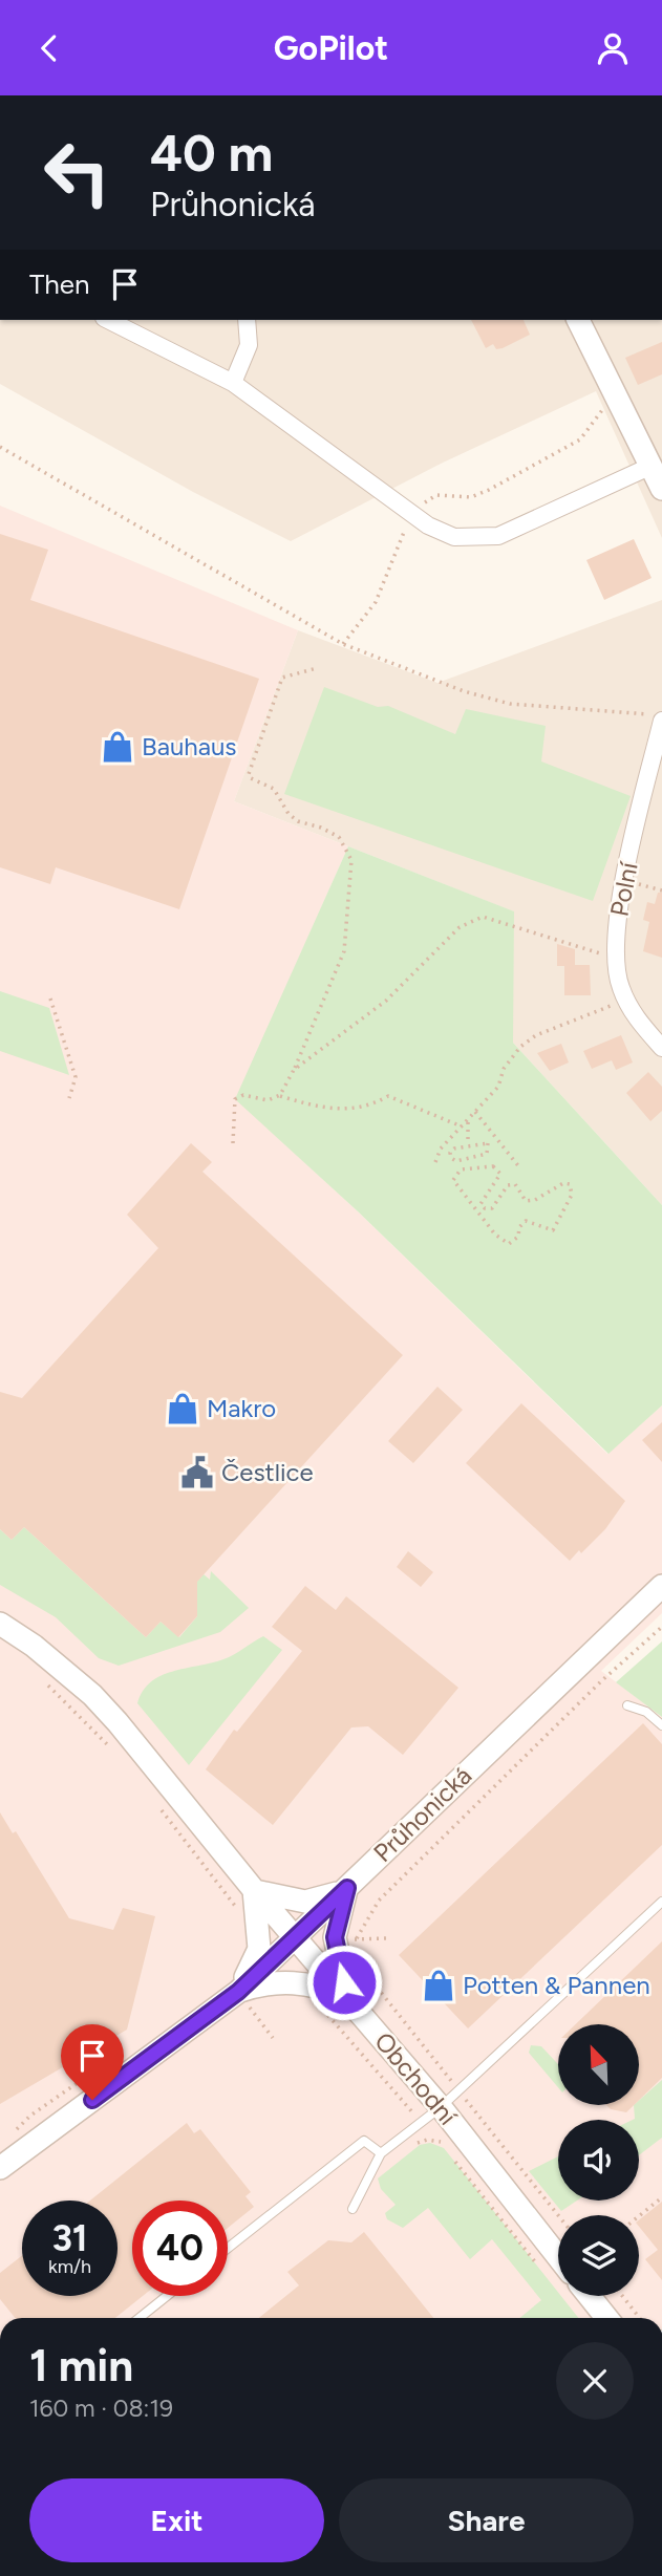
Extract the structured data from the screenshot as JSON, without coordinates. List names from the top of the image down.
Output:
{
  "streets": {
    "street": ["Polní", "Průhonická", "Obchodní"]
  },
  "crossings": [
    ["Průhonická", "Obchodní"]
  ],
  "places": {
    "shop": ["Bauhaus", "Makro", "Potten & Pannen"],
    "public building": ["Čestlice"]
  },
  "north": "top left",
  "page": {
    "header": "GoPilot",
    "turn": ["40 m", "Průhonická"],
    "then": "Then",
    "speed": "31 km/h",
    "limit": "40",
    "heading": ["1 min", "160 m · 08:19"],
    "buttons": ["Exit", "Share"]
  }
}
